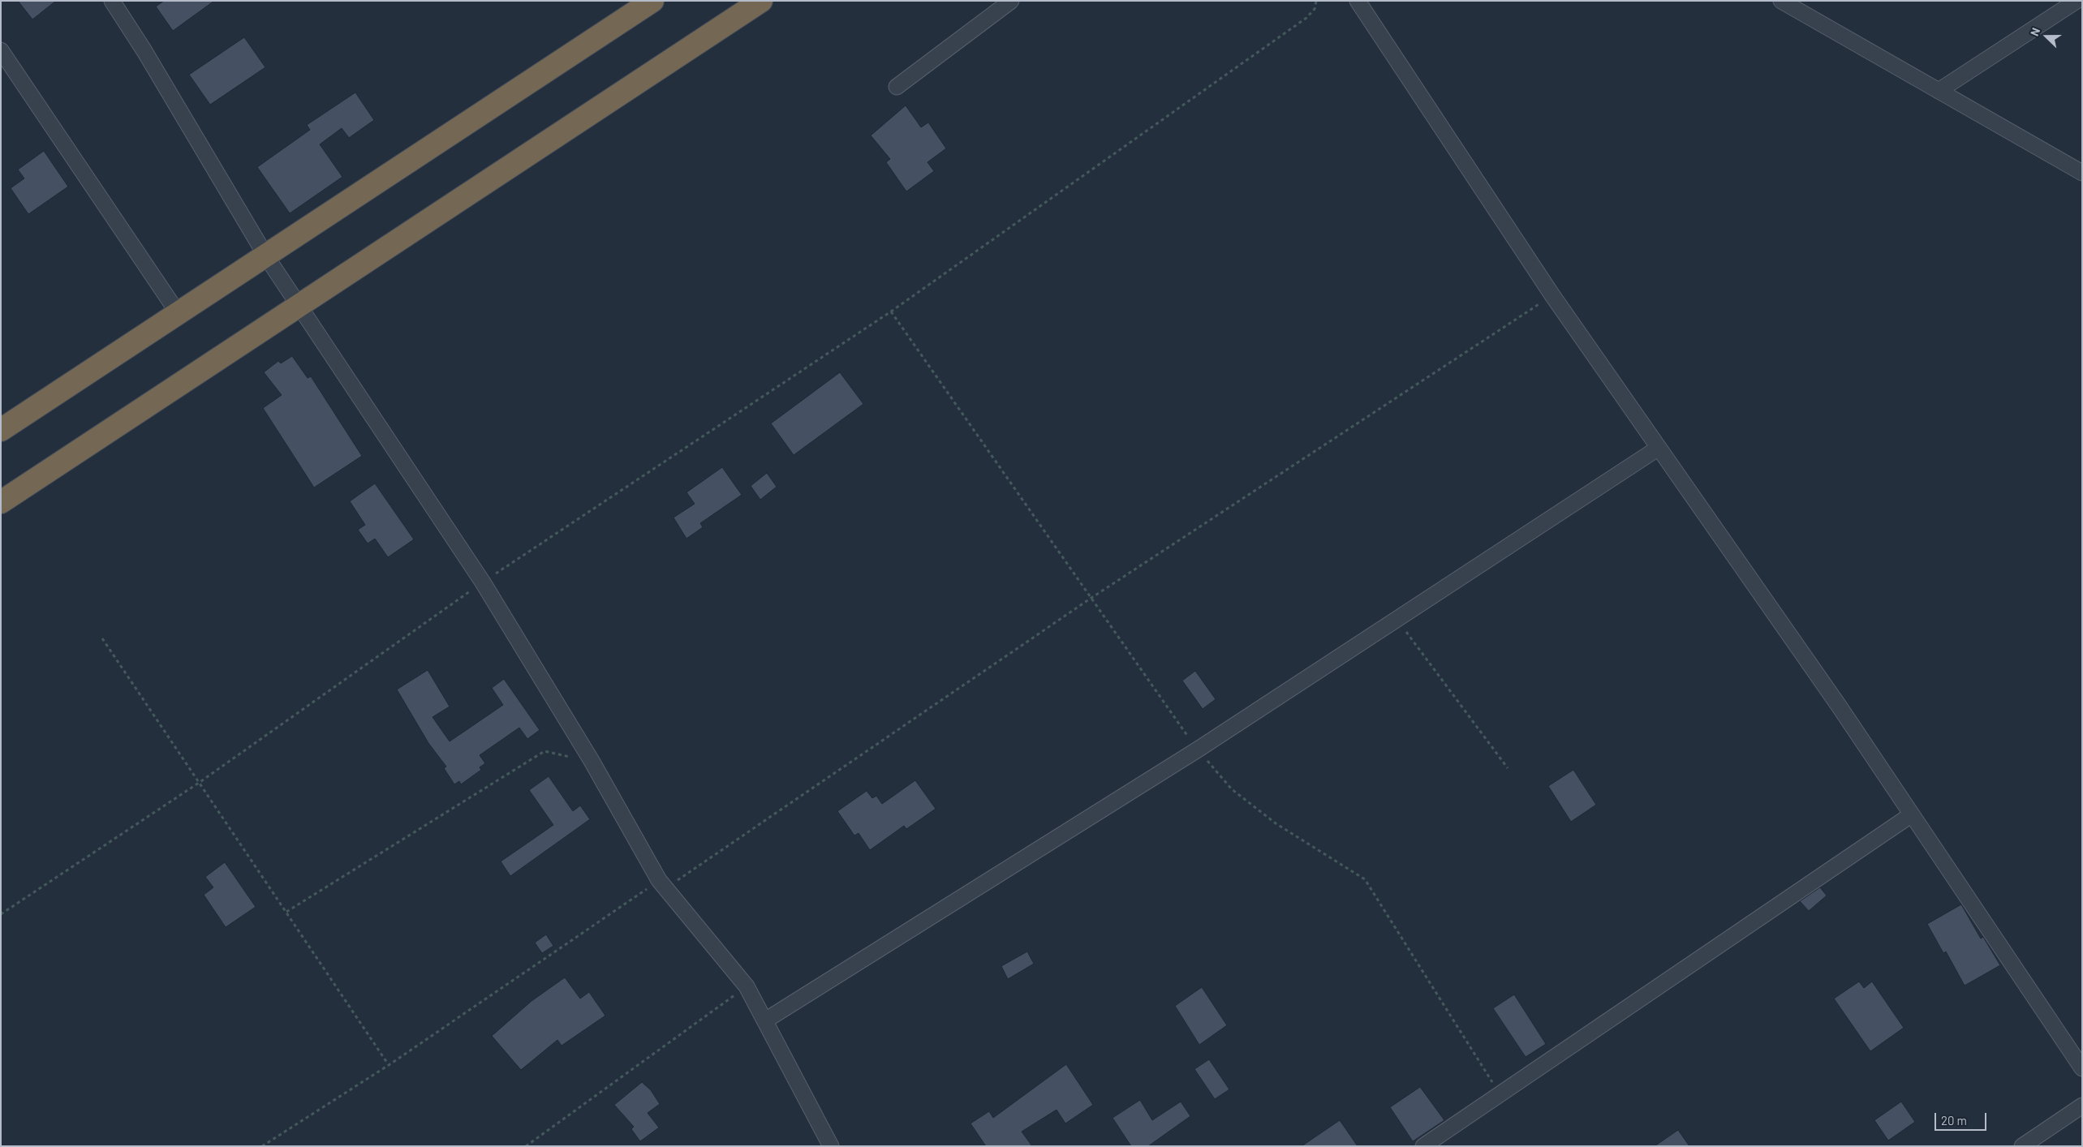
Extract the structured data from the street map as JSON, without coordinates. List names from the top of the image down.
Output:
{
  "scale_bar": "20 m",
  "north": "left"
}
